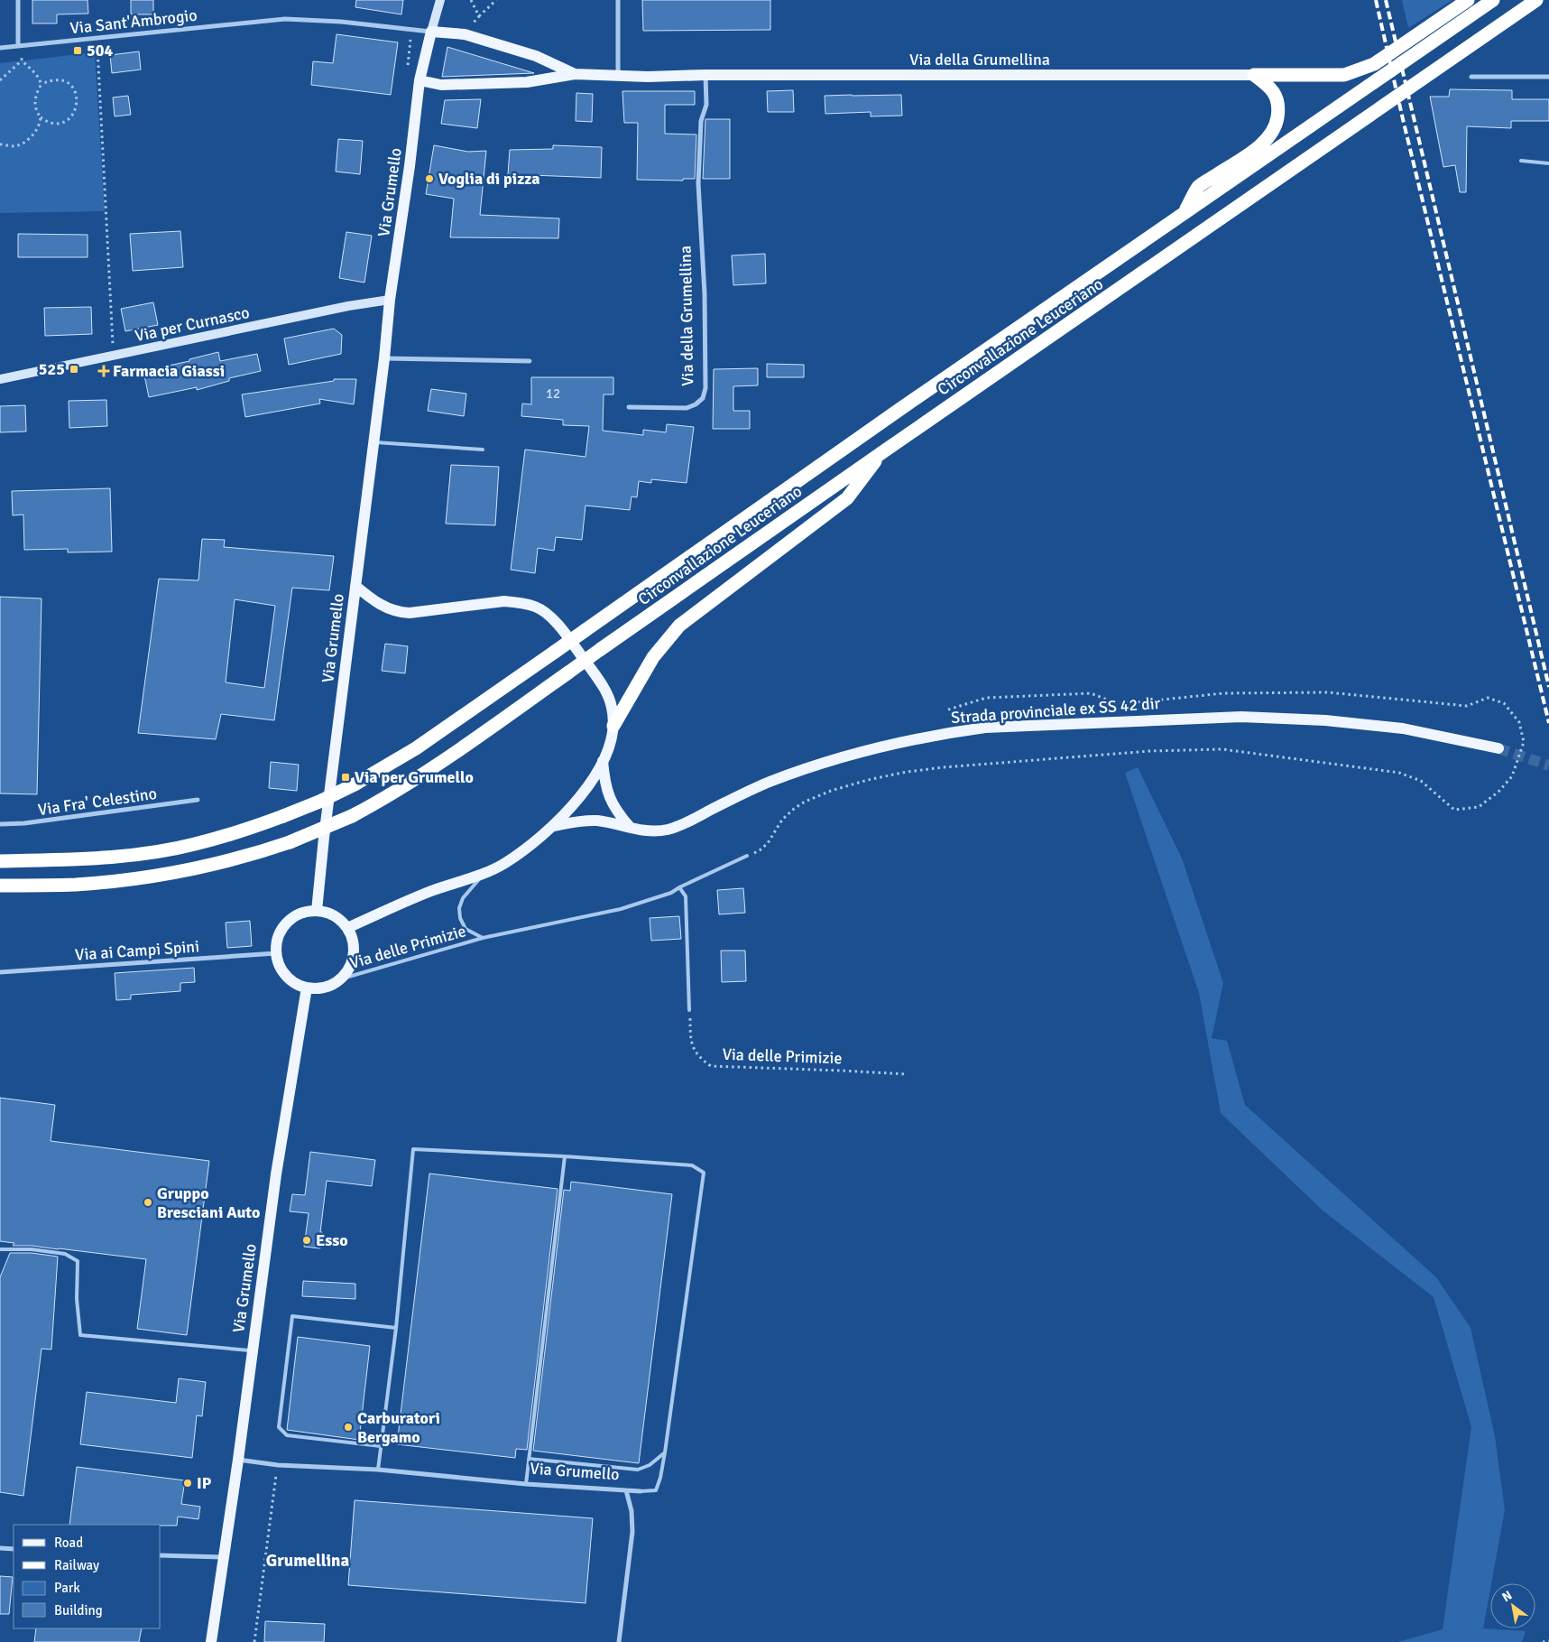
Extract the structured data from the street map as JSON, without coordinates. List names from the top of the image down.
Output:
{
  "streets": {
    "highway": ["Circonvallazione Leuceriano"],
    "main road": ["Via della Grumellina", "Via Grumello", "Strada provinciale ex SS 42 dir"],
    "street": [
      "Via Sant'Ambrogio",
      "Via per Curnasco",
      "Via Fra' Celestino",
      "Via ai Campi Spini"
    ],
    "lane": ["Via delle Primizie"]
  },
  "crossings": [
    ["Via Sant'Ambrogio", "Via della Grumellina"],
    ["Via Sant'Ambrogio", "Via Grumello"],
    ["Via della Grumellina", "Via Grumello"],
    ["Via Grumello", "Via per Curnasco"],
    ["Via Grumello", "Via delle Primizie"],
    ["Via Grumello", "Via ai Campi Spini"],
    ["Via delle Primizie", "Via ai Campi Spini"]
  ],
  "districts": ["Grumellina"],
  "places": {
    "transit": ["504", "525", "Via per Grumello"],
    "other": [
      "Voglia di pizza",
      "Gruppo Bresciani Auto",
      "Esso",
      "Carburatori Bergamo",
      "IP"
    ],
    "health": ["Farmacia Giassi"]
  },
  "house_numbers": ["12"],
  "legend": [
    "Road",
    "Railway",
    "Park",
    "Building"
  ],
  "north": "top left"
}
